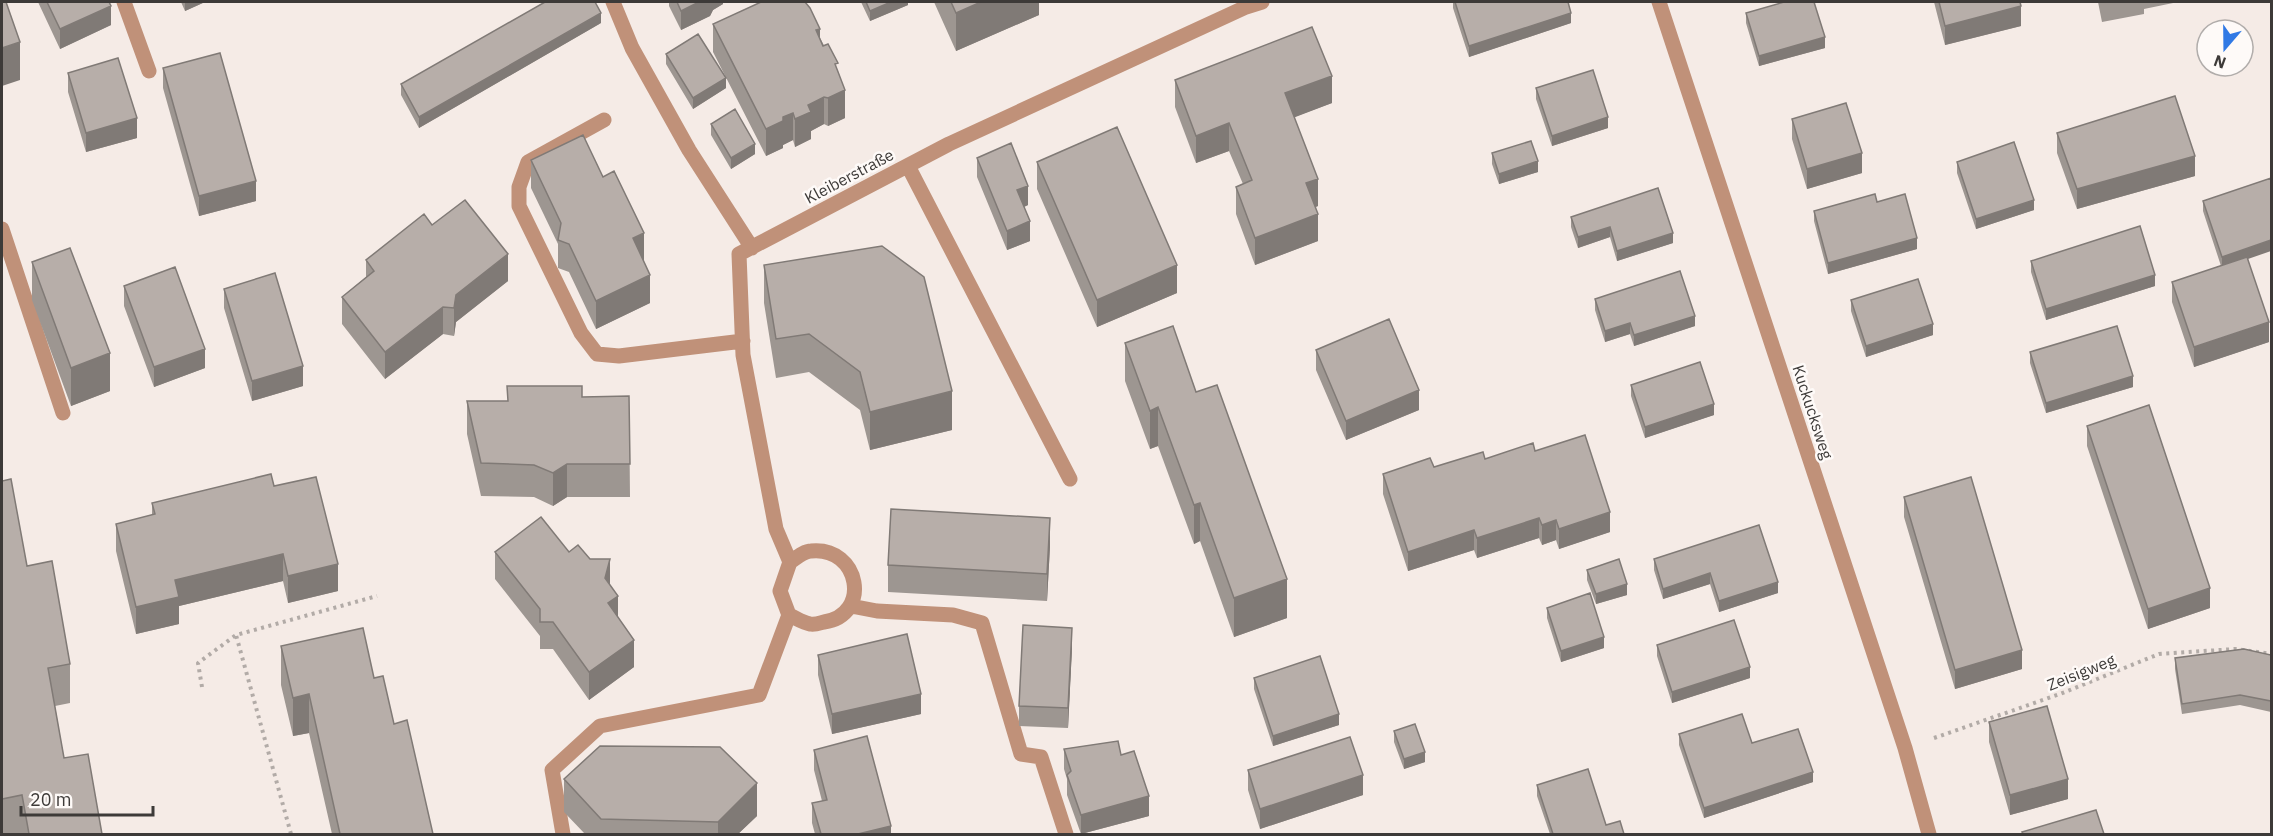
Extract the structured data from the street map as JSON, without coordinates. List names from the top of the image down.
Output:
{
  "streets": {
    "street": ["Kleiberstraße", "Kuckucksweg"],
    "path": ["Zeisigweg"]
  },
  "crossings": [
    ["Kuckucksweg", "Zeisigweg"]
  ],
  "scale_bar": "20 m",
  "north": "bottom"
}
